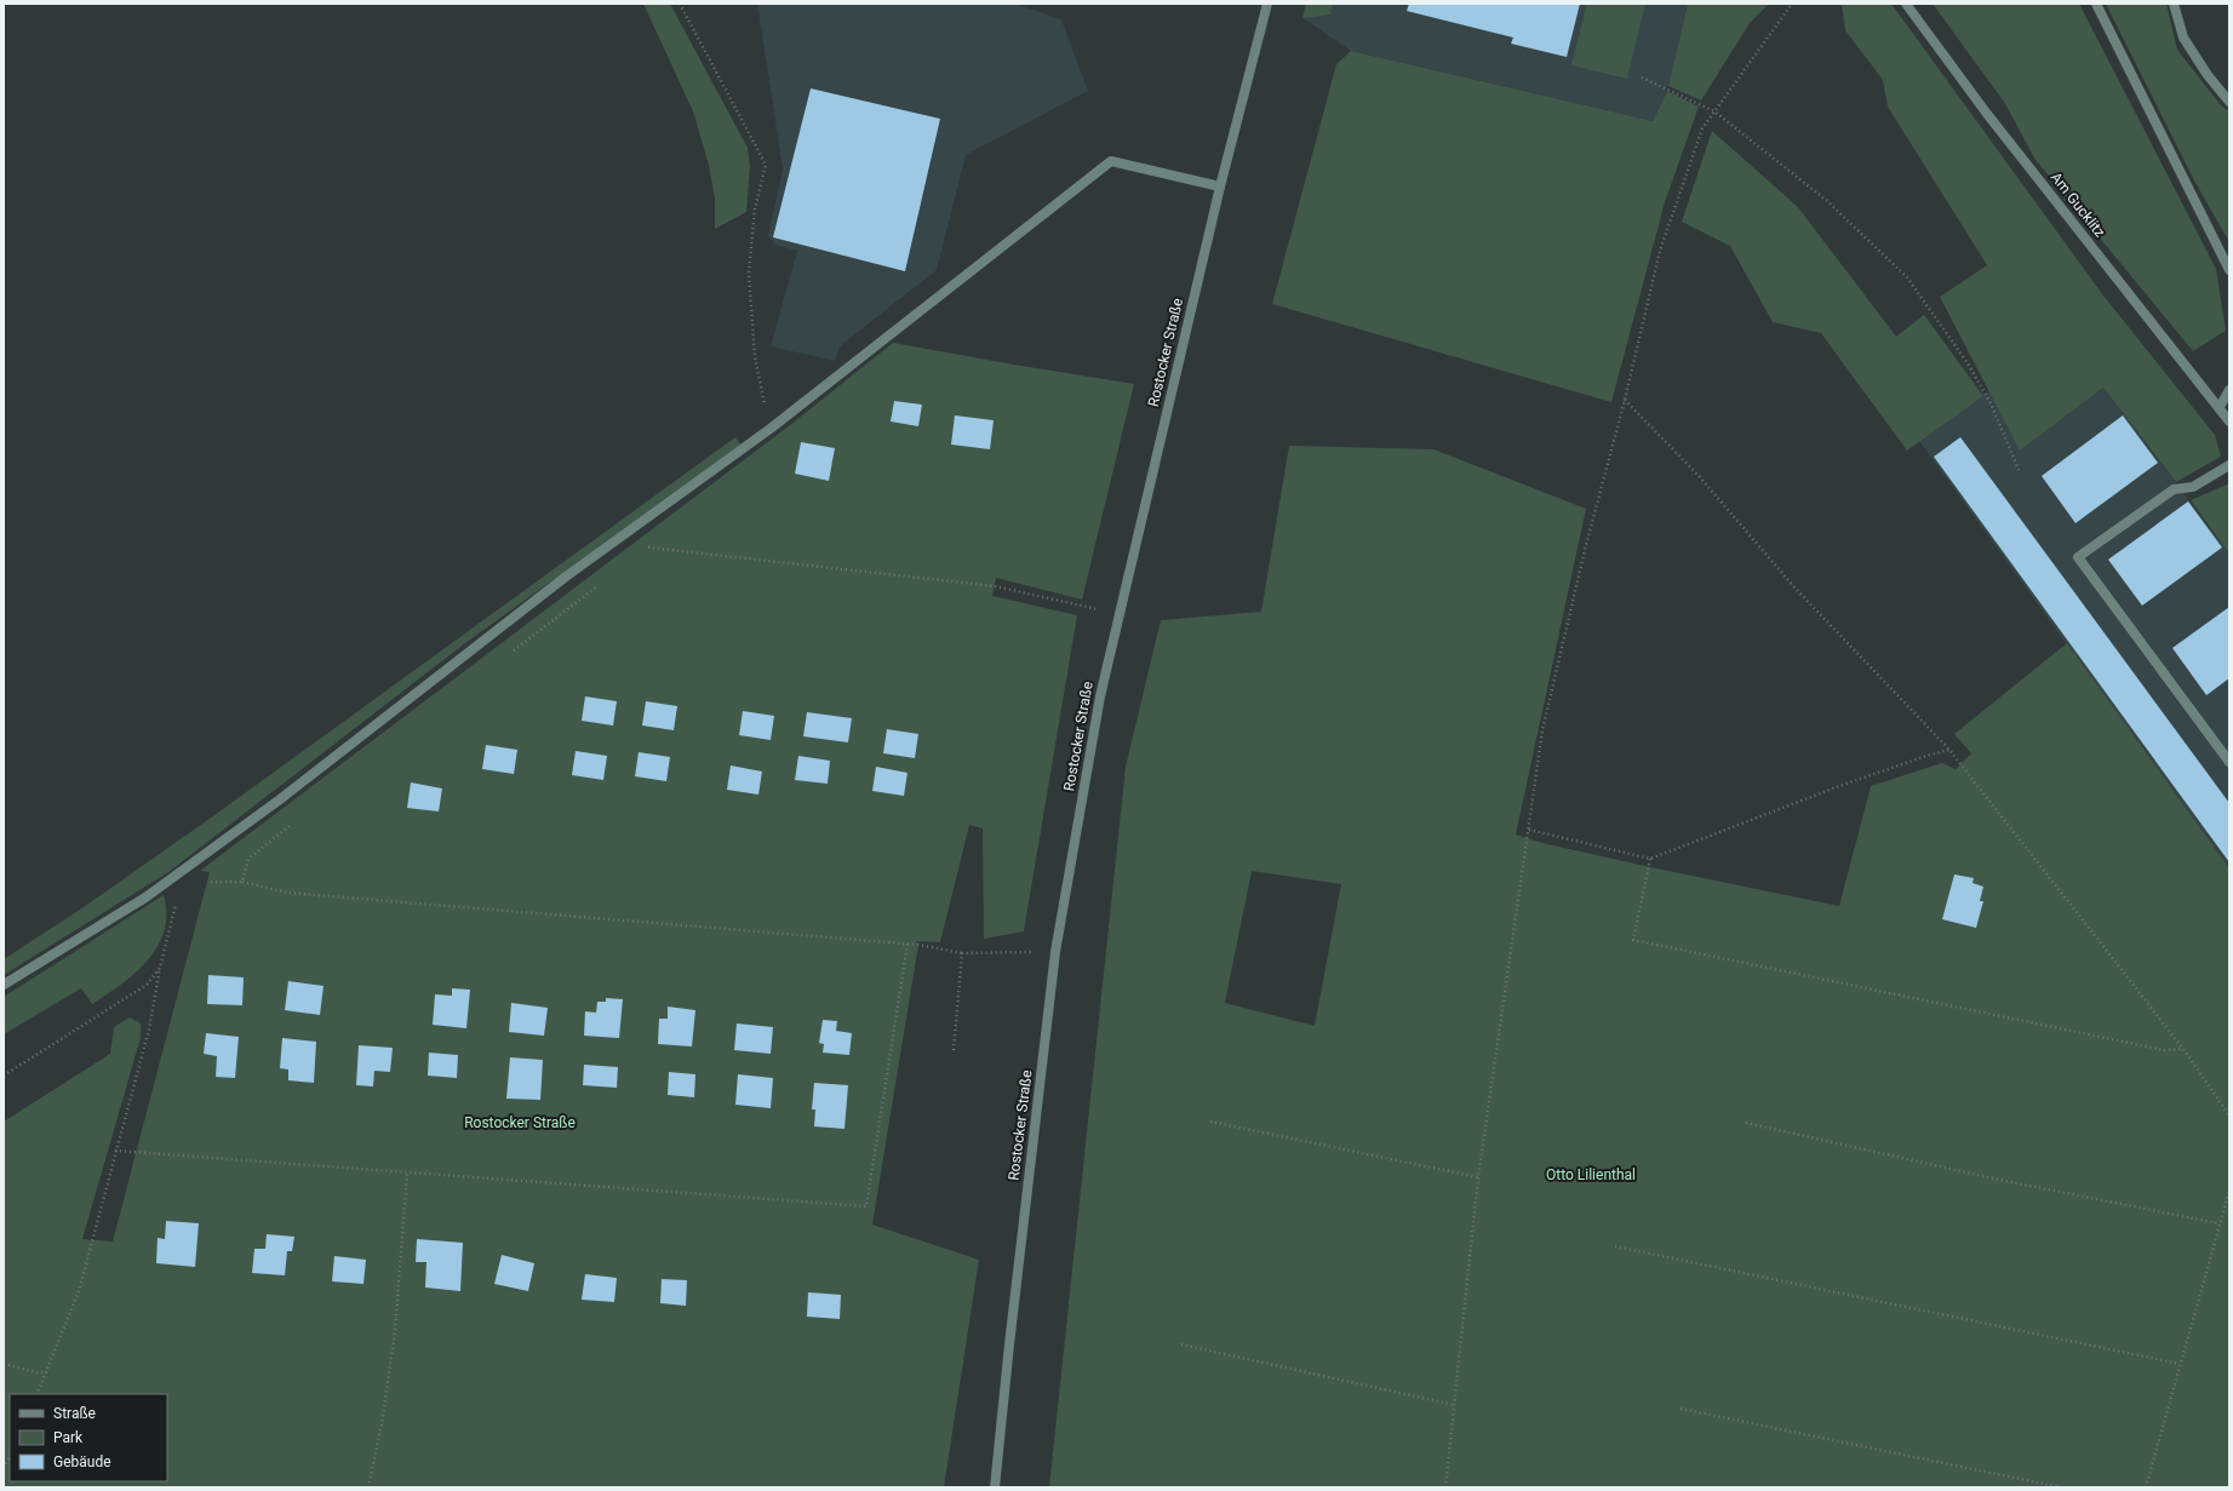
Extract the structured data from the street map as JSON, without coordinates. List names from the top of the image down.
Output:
{
  "streets": {
    "street": ["Am Gucklitz", "Rostocker Straße"]
  },
  "parks": ["Rostocker Straße", "Otto Lilienthal"],
  "legend": ["Straße", "Park", "Gebäude"]
}
